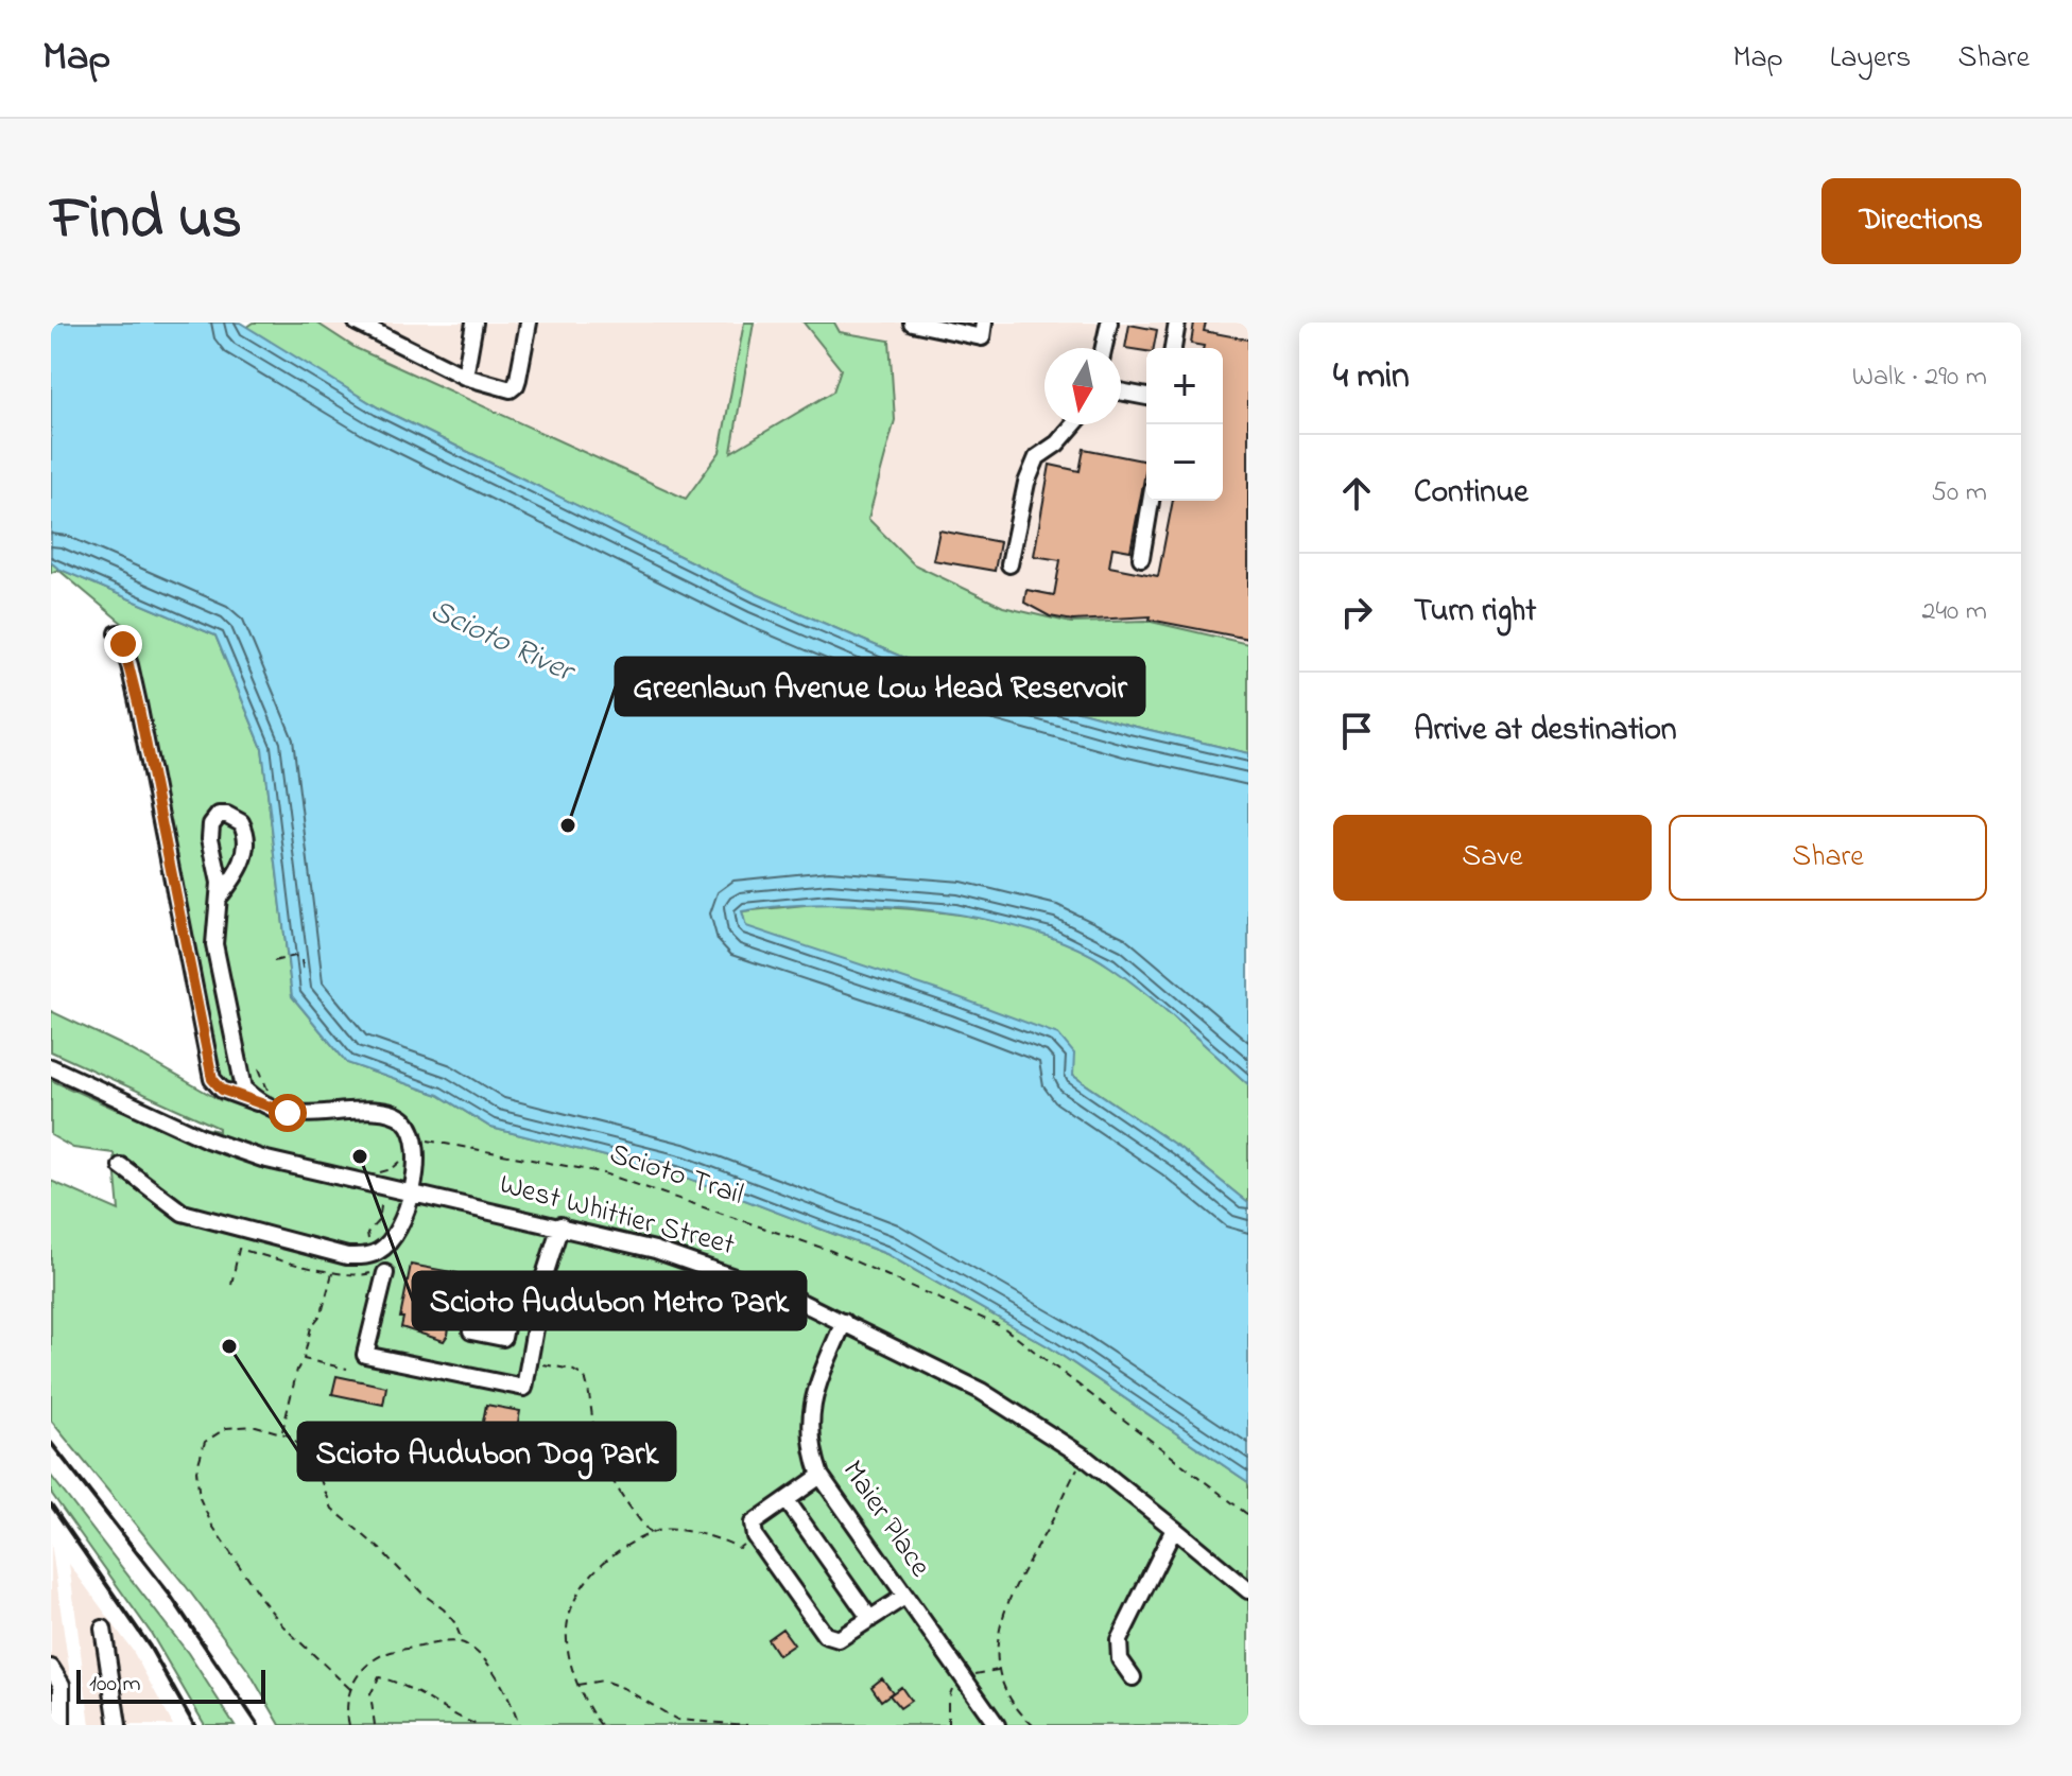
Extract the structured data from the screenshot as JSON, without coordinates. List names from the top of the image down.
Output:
{
  "streets": {
    "street": ["West Whittier Street", "Maier Place"],
    "path": ["Scioto Trail"]
  },
  "crossings": [
    ["West Whittier Street", "Maier Place"]
  ],
  "water": ["Scioto River"],
  "places": ["Greenlawn Avenue Low Head Reservoir", "Scioto Audubon Metro Park", "Scioto Audubon Dog Park"],
  "scale_bar": "100 m",
  "north": "bottom",
  "page": {
    "header": "Map",
    "nav": ["Map", "Layers", "Share"],
    "title": "Find us",
    "buttons": [
      "Directions",
      ["Save", "Share"]
    ],
    "heading": ["4 min", "Walk · 290 m"],
    "map_buttons": ["+", "−"],
    "list": [
      ["Continue", "50 m"],
      ["Turn right", "240 m"],
      "Arrive at destination"
    ],
    "scale": "100 m"
  }
}
